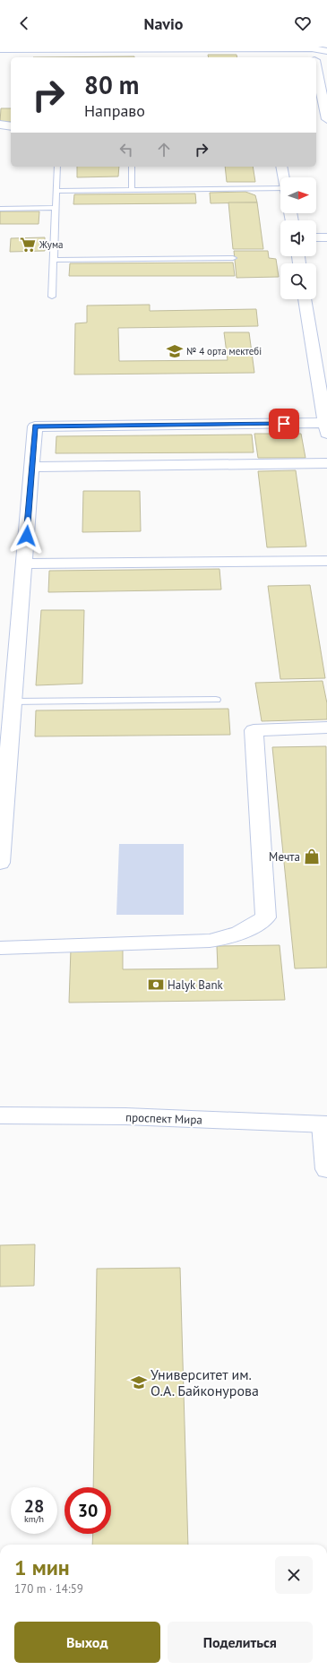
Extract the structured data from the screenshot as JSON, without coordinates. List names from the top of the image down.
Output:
{
  "streets": {
    "street": ["проспект Мира"]
  },
  "places": {
    "supermarket": ["Жума"],
    "school or university": ["№ 4 орта мектебі", "Университет им. О.А. Байконурова"],
    "shop": ["Мечта"],
    "bank": ["Halyk Bank"]
  },
  "north": "right",
  "page": {
    "header": "Navio",
    "turn": ["80 m", "Направо"],
    "speed": "28 km/h",
    "limit": "30",
    "heading": ["1 мин", "170 m · 14:59"],
    "buttons": ["Выход", "Поделиться"]
  }
}
